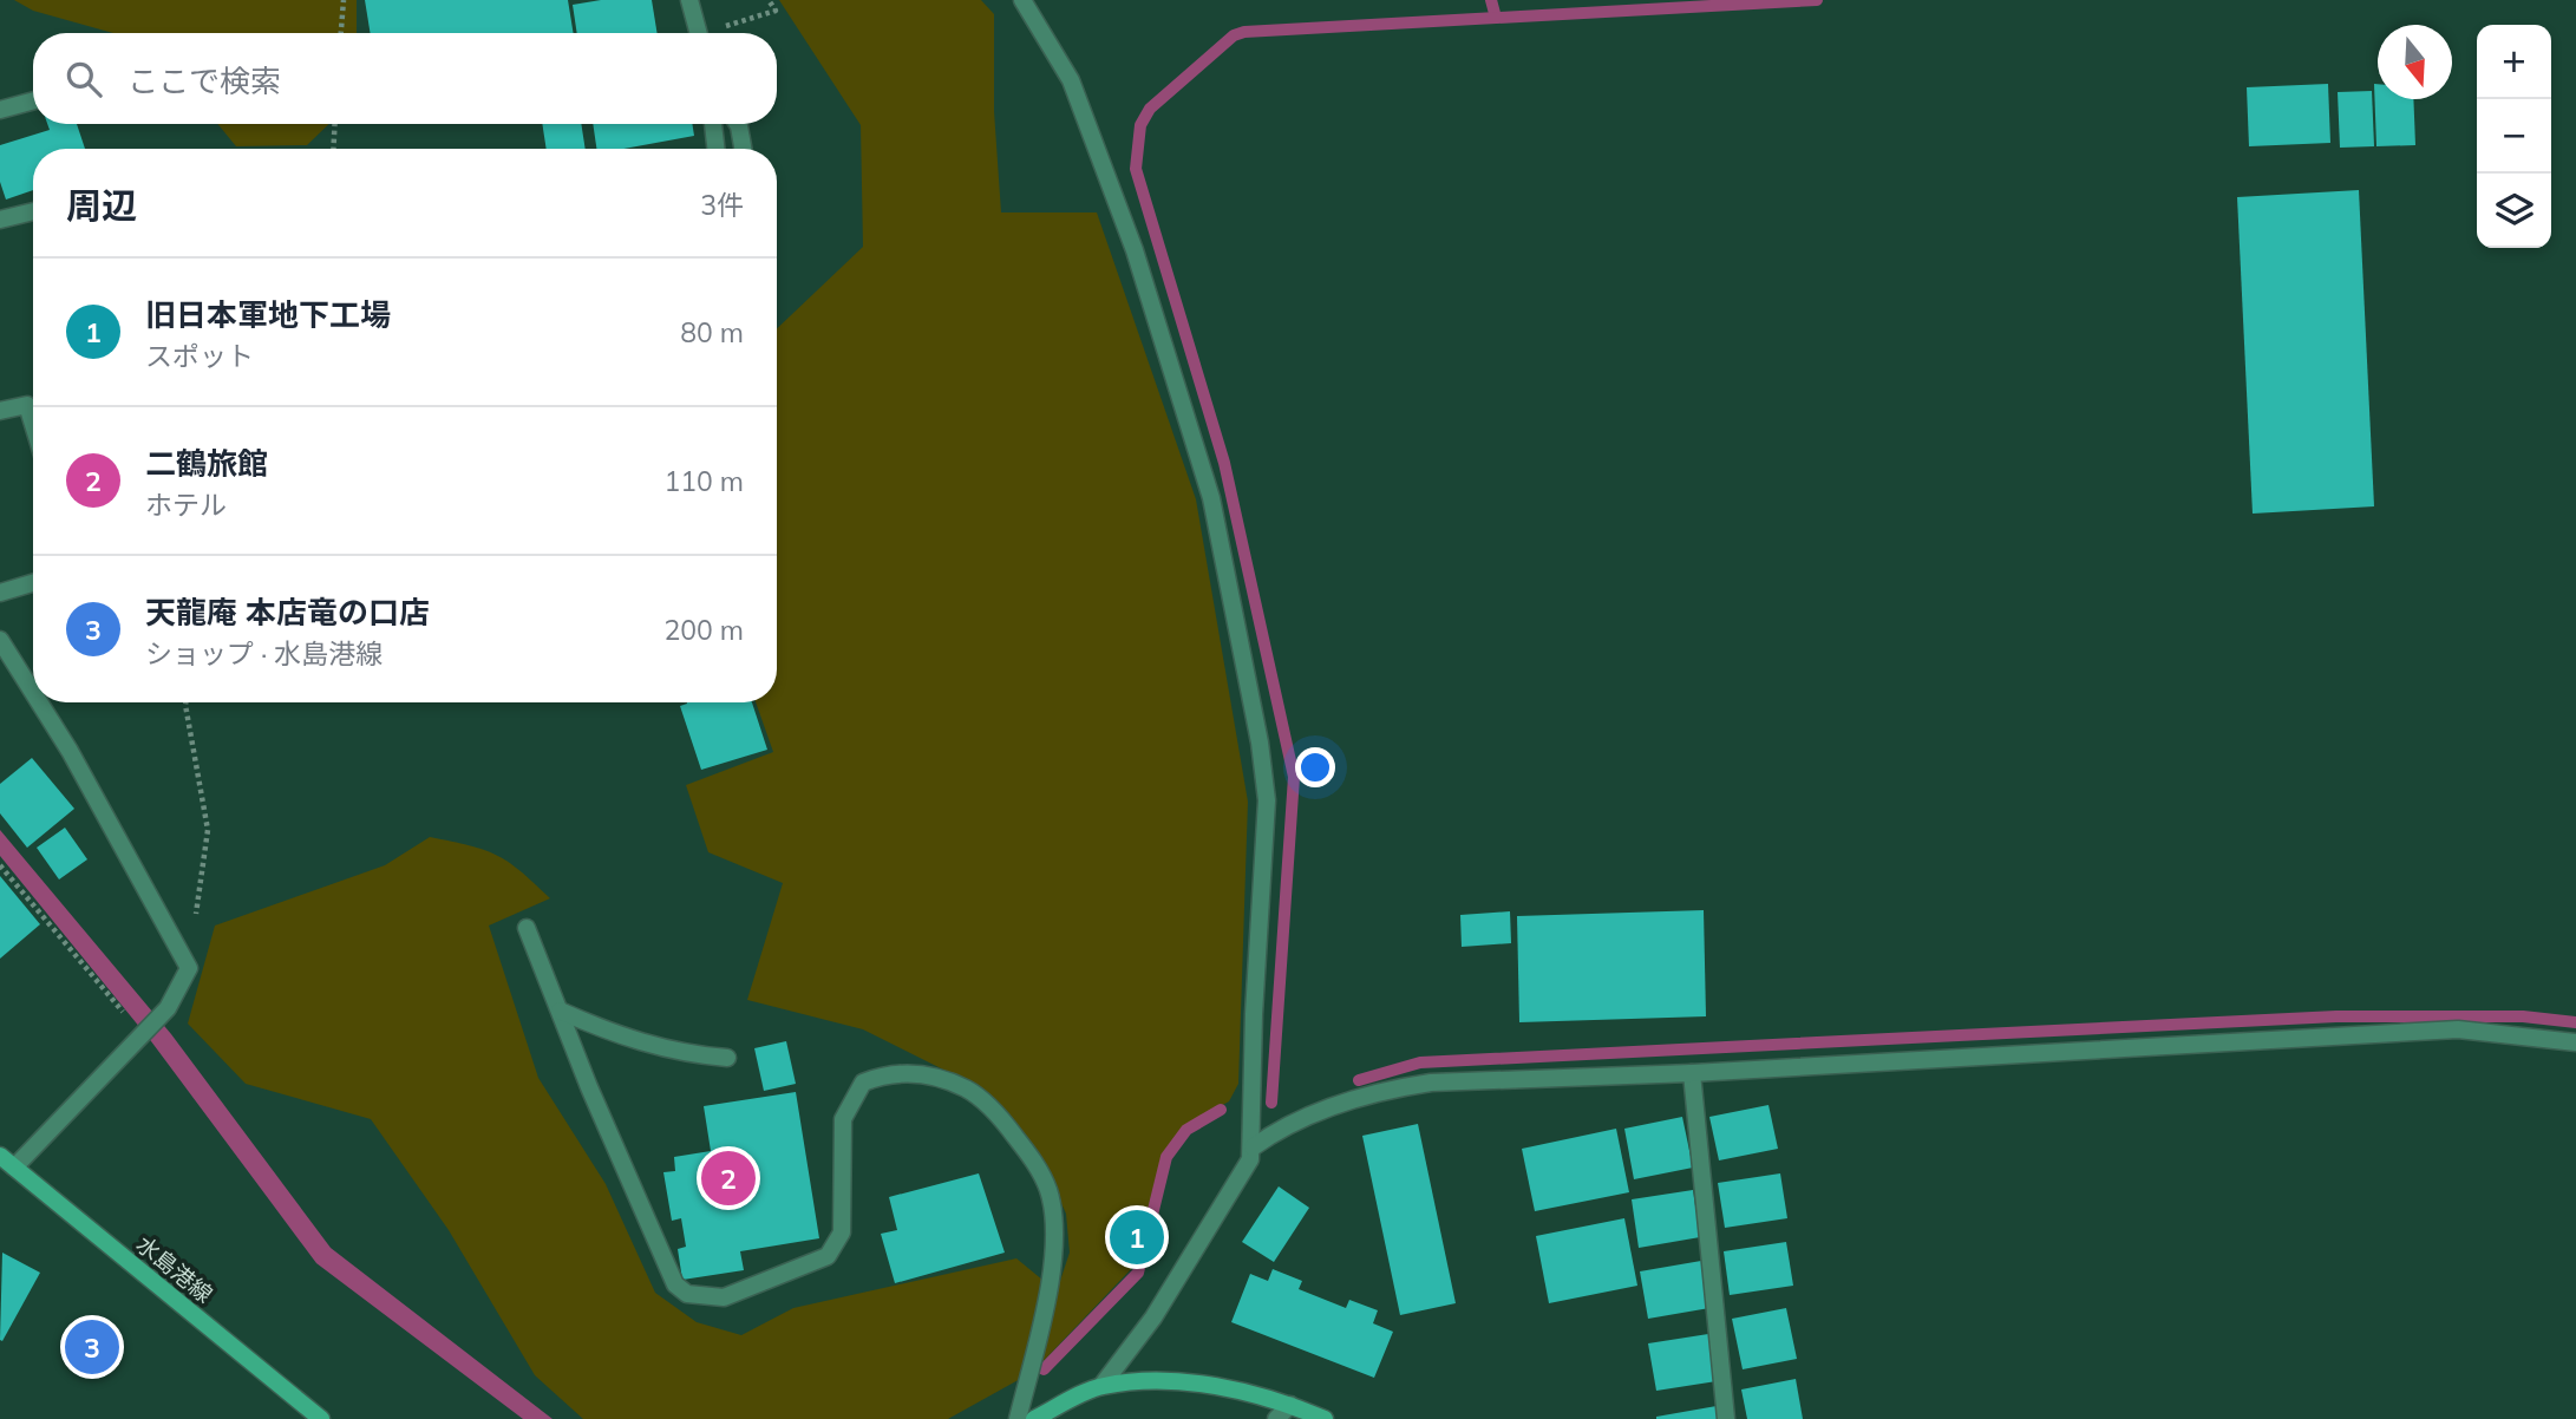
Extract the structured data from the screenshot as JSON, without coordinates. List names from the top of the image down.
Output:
{
  "streets": {
    "main road": ["水島港線"]
  },
  "north": "bottom",
  "page": {
    "map_buttons": ["+", "−"],
    "search": "ここで検索",
    "heading": ["周辺", "3件"],
    "list": [
      {
        "mark": "1",
        "name": "旧日本軍地下工場",
        "note": "スポット",
        "value": "80 m"
      },
      {
        "mark": "2",
        "name": "二鶴旅館",
        "note": "ホテル",
        "value": "110 m"
      },
      {
        "mark": "3",
        "name": "天龍庵 本店竜の口店",
        "note": "ショップ · 水島港線",
        "value": "200 m"
      }
    ],
    "pins": ["2", "1", "3"]
  }
}
